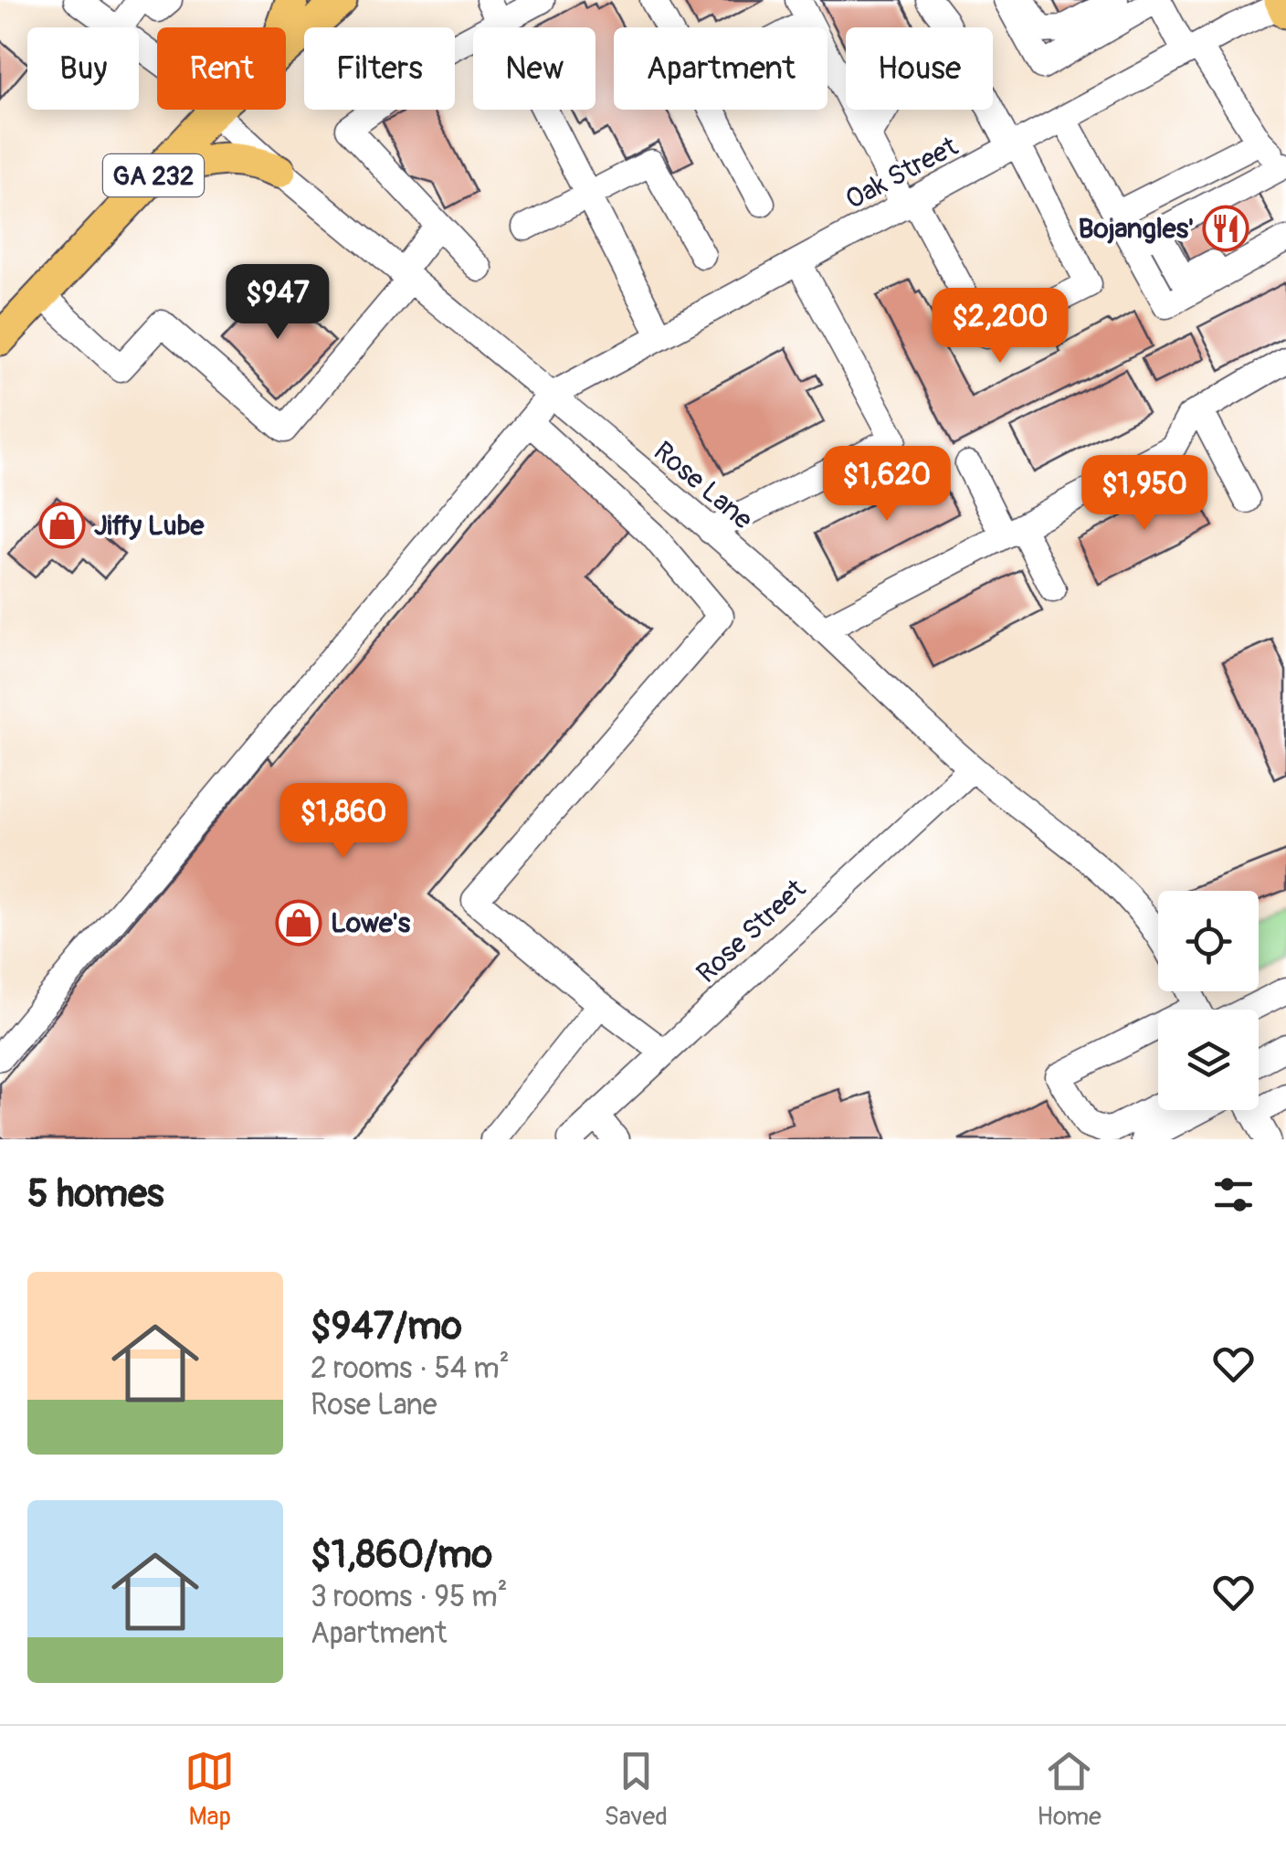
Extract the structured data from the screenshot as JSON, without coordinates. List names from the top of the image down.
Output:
{
  "streets": {
    "main road": ["GA 232"],
    "street": ["Oak Street", "Rose Lane", "Rose Street"]
  },
  "crossings": [
    ["Oak Street", "Rose Lane"],
    ["GA 232", "Rose Lane"],
    ["Rose Lane", "Rose Street"]
  ],
  "places": {
    "restaurant": ["Bojangles'"],
    "shop": ["Jiffy Lube", "Lowe's"]
  },
  "page": {
    "chip": [
      "Buy",
      "Rent",
      "Filters",
      "New",
      "Apartment",
      "House"
    ],
    "price": [
      "$947",
      "$2,200",
      "$1,620",
      "$1,950",
      "$1,860"
    ],
    "heading": "5 homes",
    "list": [
      {
        "name": "$947/mo",
        "note": "2 rooms · 54 m² · Rose Lane"
      },
      {
        "name": "$1,860/mo",
        "note": "3 rooms · 95 m² · Apartment"
      }
    ],
    "tabs": ["Map", "Saved", "Home"]
  }
}
